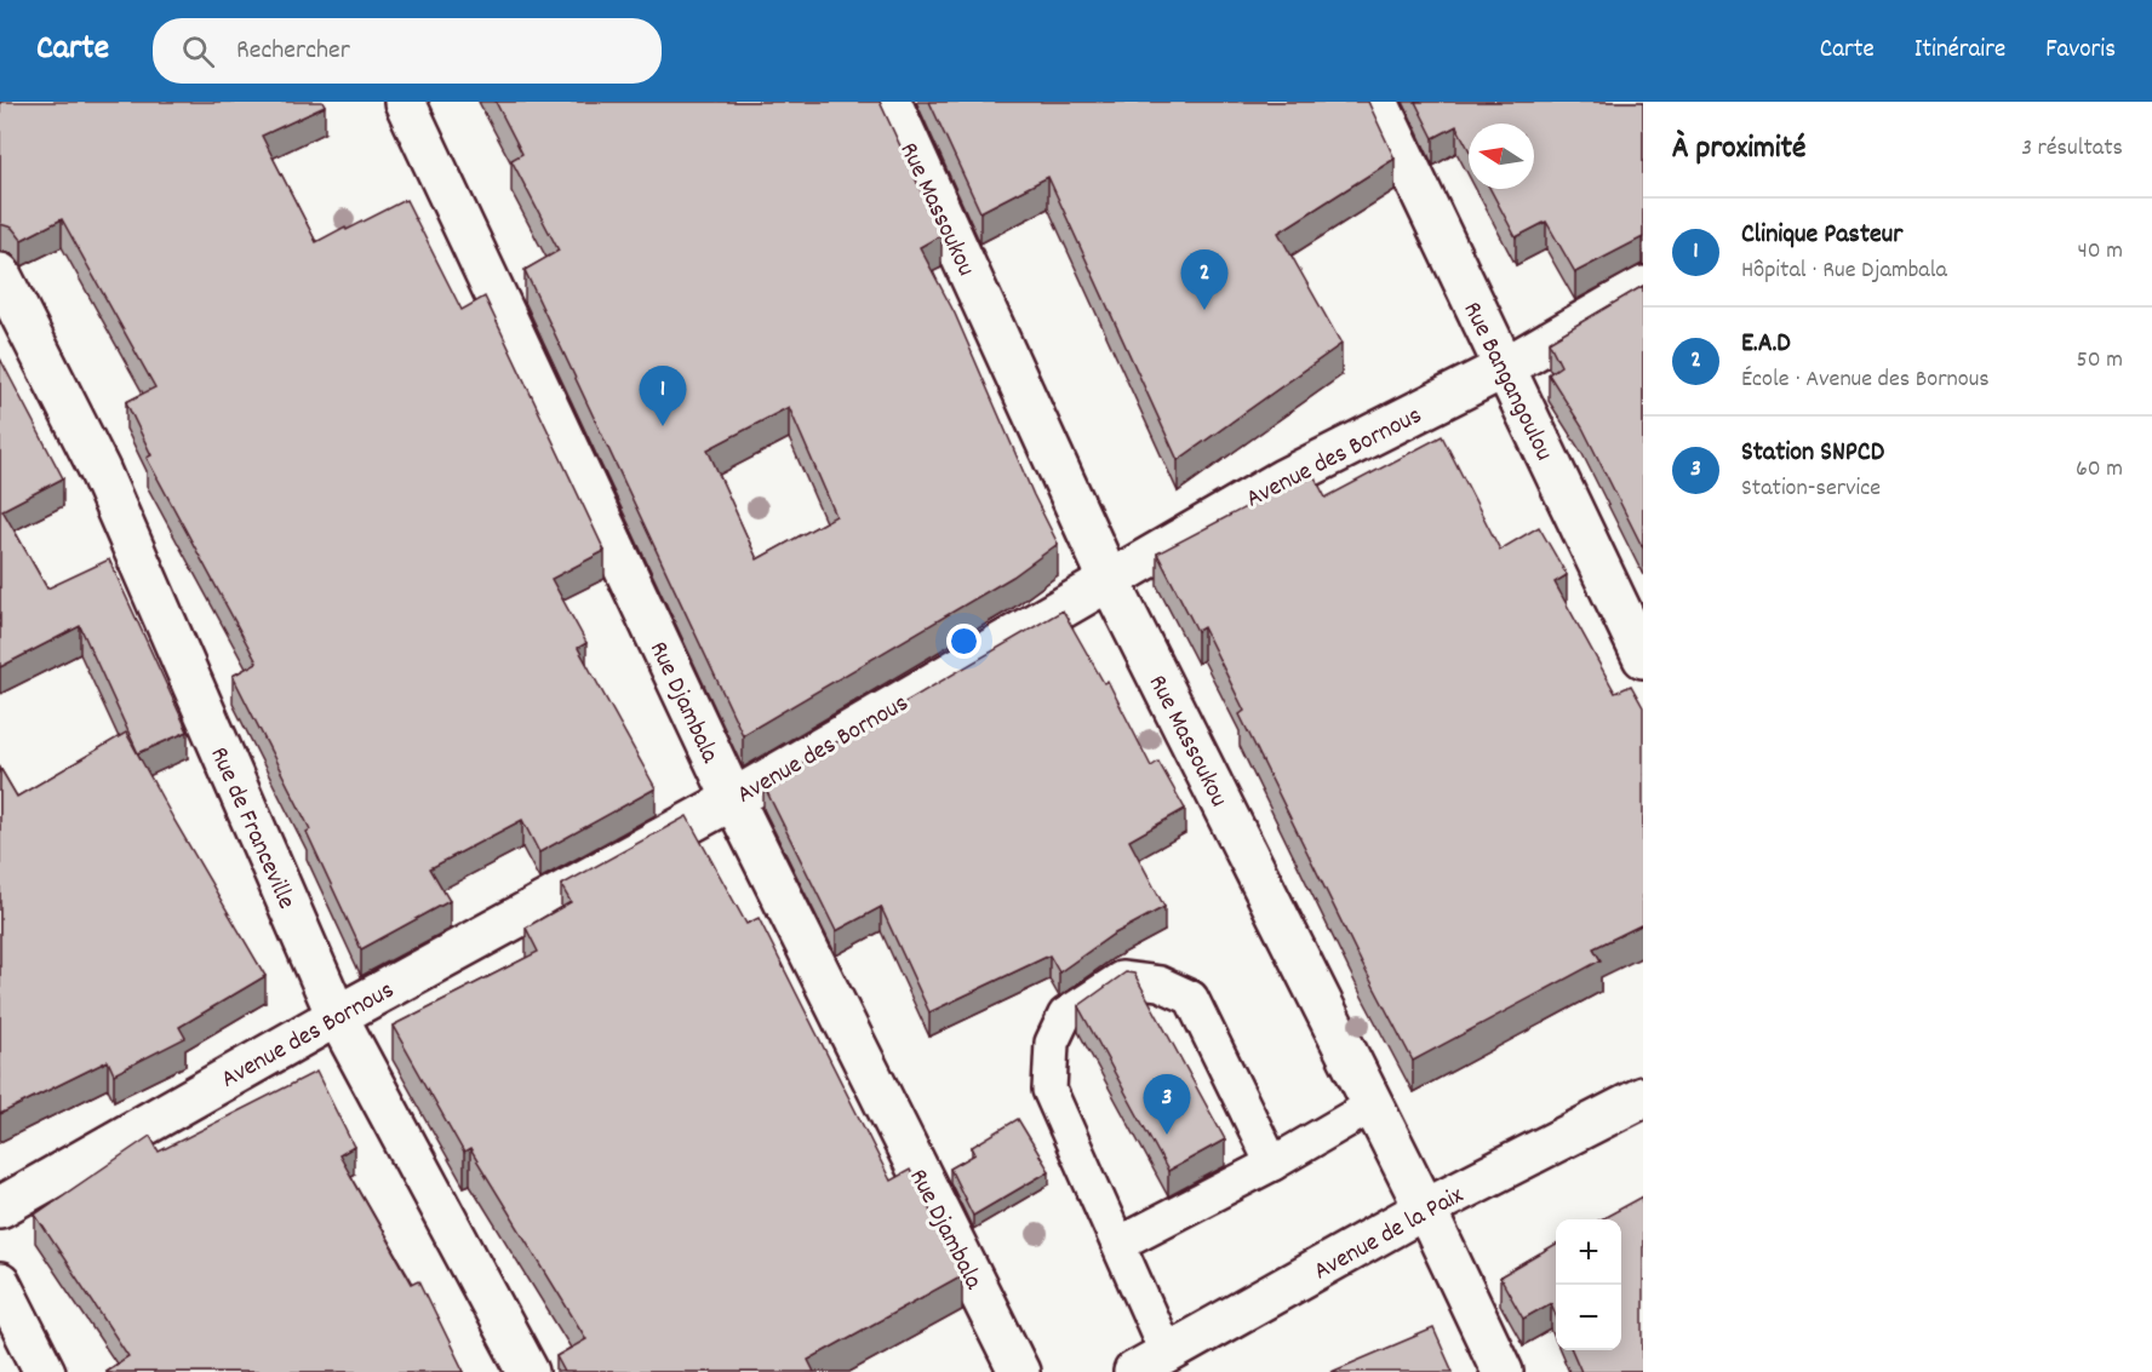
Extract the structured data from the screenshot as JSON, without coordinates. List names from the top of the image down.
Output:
{
  "streets": {
    "street": [
      "Rue Massoukou",
      "Rue Bangangoulou",
      "Avenue des Bornous",
      "Rue Djambala",
      "Rue de Franceville",
      "Avenue de la Paix"
    ]
  },
  "crossings": [
    ["Rue Massoukou", "Avenue des Bornous"],
    ["Rue Massoukou", "Avenue de la Paix"],
    ["Rue Bangangoulou", "Avenue des Bornous"],
    ["Avenue des Bornous", "Rue Djambala"],
    ["Avenue des Bornous", "Rue de Franceville"]
  ],
  "north": "left",
  "page": {
    "header": "Carte",
    "search": "Rechercher",
    "nav": ["Carte", "Itinéraire", "Favoris"],
    "heading": ["À proximité", "3 résultats"],
    "list": [
      {
        "mark": "1",
        "name": "Clinique Pasteur",
        "note": "Hôpital · Rue Djambala",
        "value": "40 m"
      },
      {
        "mark": "2",
        "name": "E.A.D",
        "note": "École · Avenue des Bornous",
        "value": "50 m"
      },
      {
        "mark": "3",
        "name": "Station SNPCD",
        "note": "Station-service",
        "value": "60 m"
      }
    ],
    "pins": ["2", "1", "3"],
    "map_buttons": ["+", "−"]
  }
}
